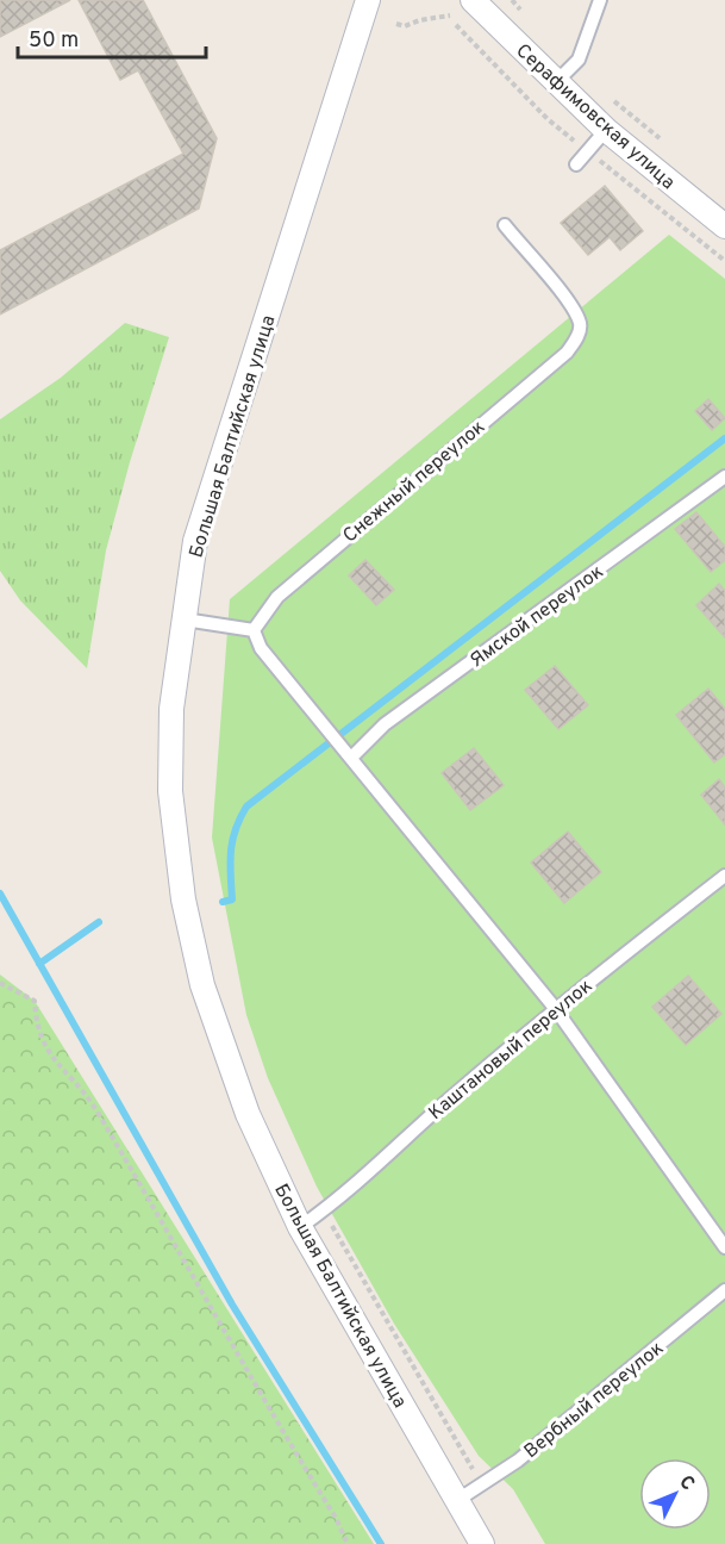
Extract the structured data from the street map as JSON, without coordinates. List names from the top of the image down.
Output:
{
  "streets": {
    "street": ["Серафимовская улица", "Большая Балтийская улица"],
    "lane": [
      "Снежный переулок",
      "Ямской переулок",
      "Каштановый переулок",
      "Вербный переулок"
    ]
  },
  "crossings": [
    ["Большая Балтийская улица", "Каштановый переулок"],
    ["Большая Балтийская улица", "Вербный переулок"]
  ],
  "scale_bar": "50 m",
  "north": "top right"
}
